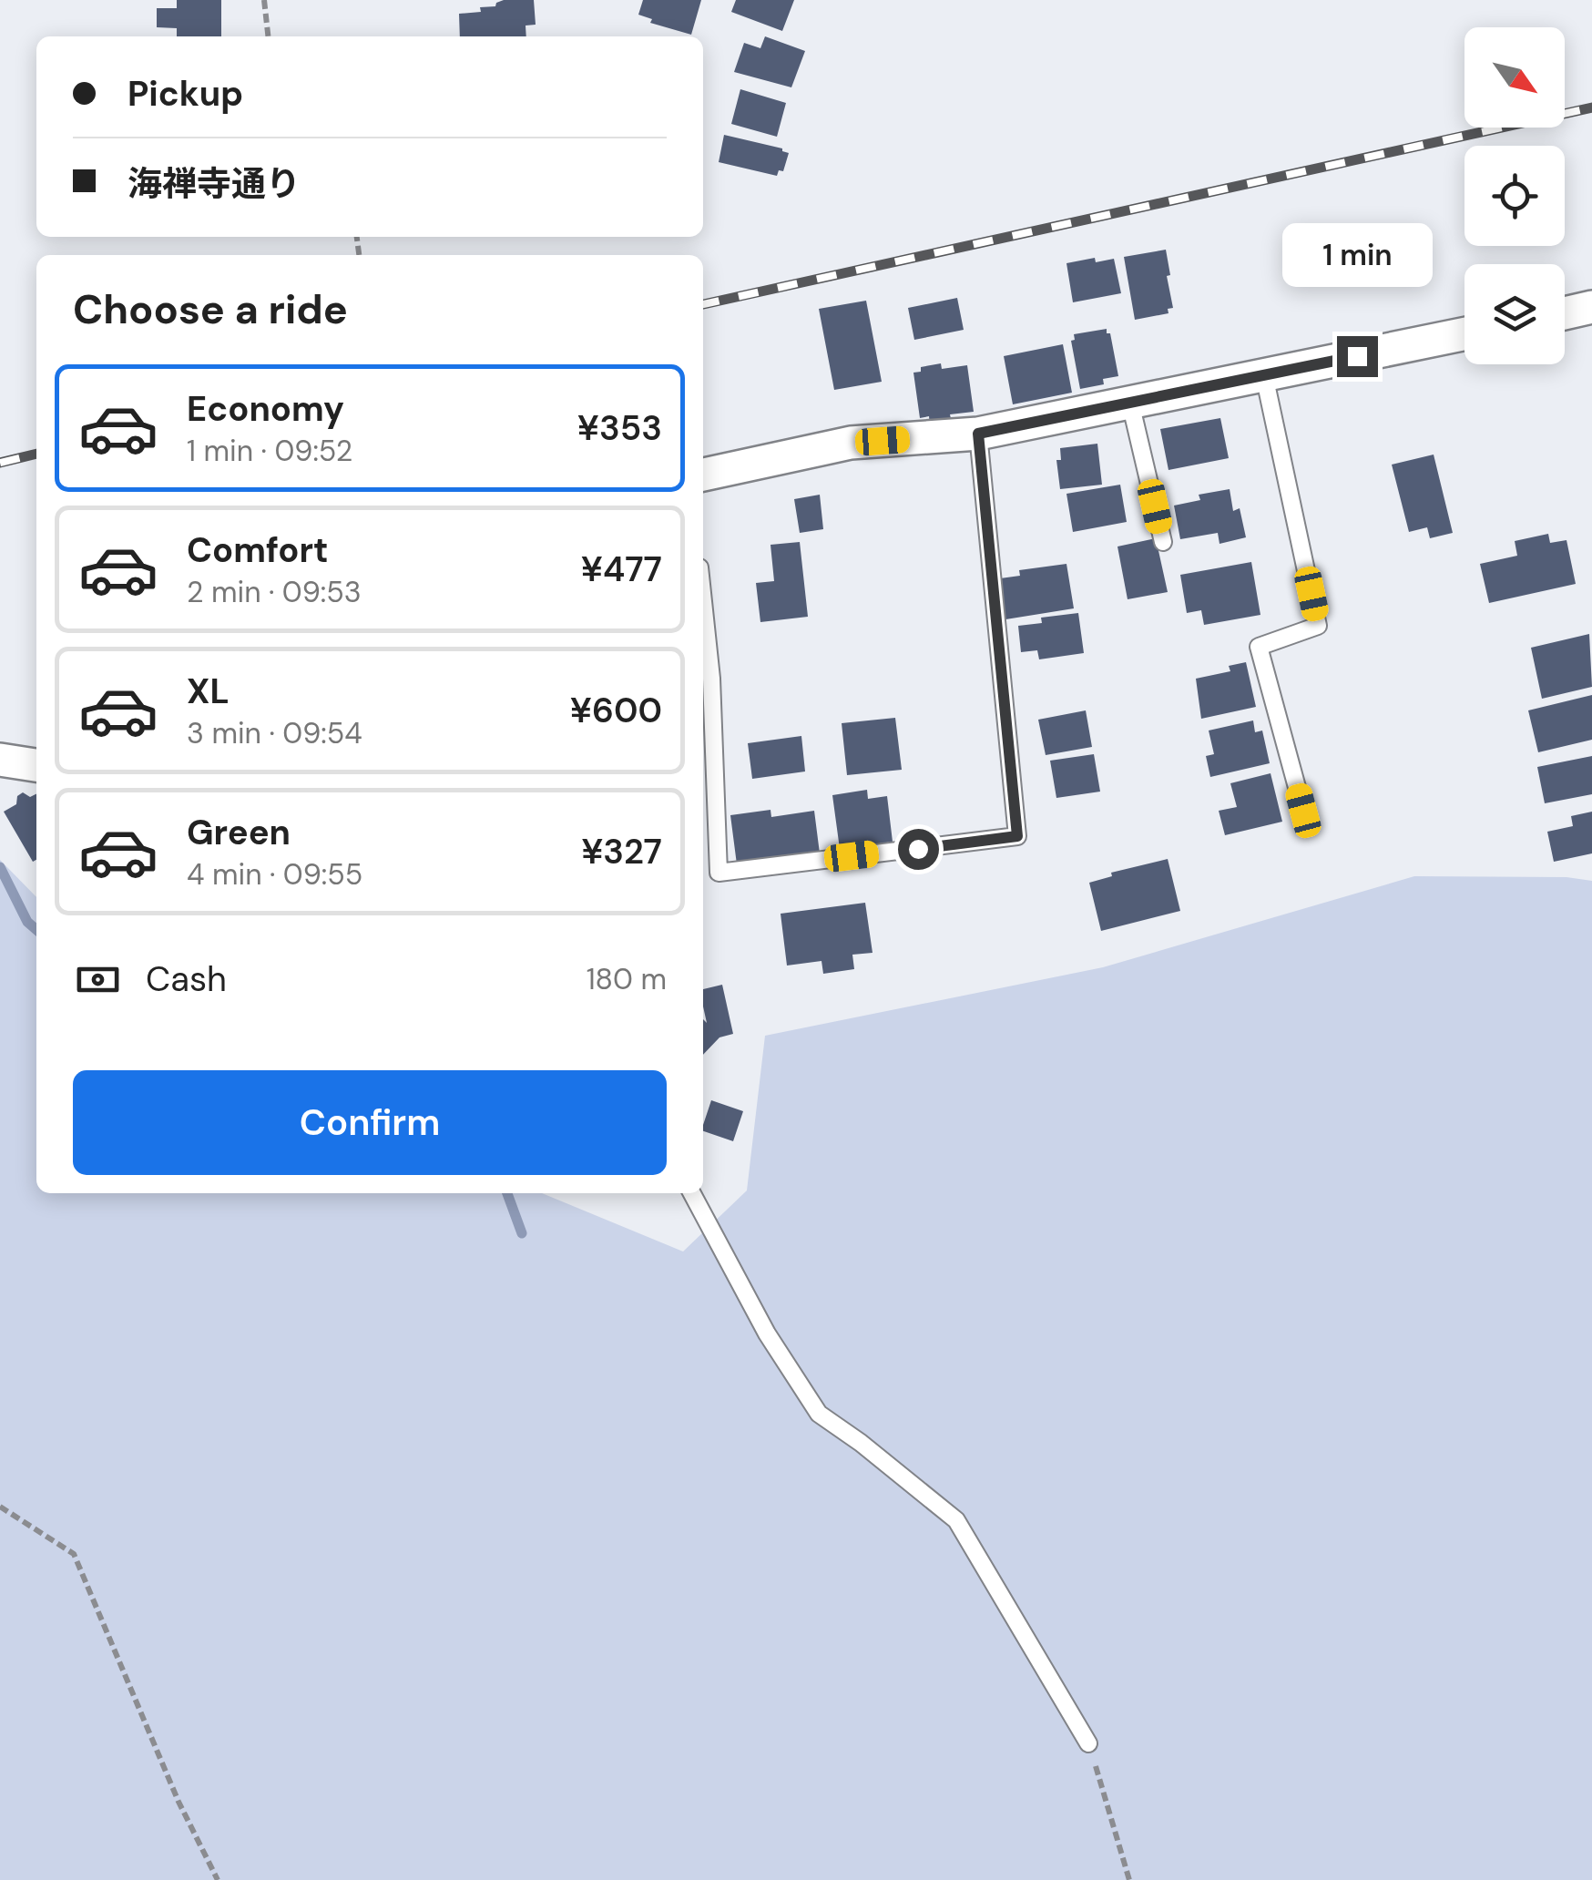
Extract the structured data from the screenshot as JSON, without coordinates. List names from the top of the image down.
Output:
{
  "north": "bottom right",
  "page": {
    "banner": ["Pickup", "海禅寺通り"],
    "bubble": "1 min",
    "heading": "Choose a ride",
    "list": [
      {
        "name": "Economy",
        "note": "1 min · 09:52",
        "value": "¥353"
      },
      {
        "name": "Comfort",
        "note": "2 min · 09:53",
        "value": "¥477"
      },
      {
        "name": "XL",
        "note": "3 min · 09:54",
        "value": "¥600"
      },
      {
        "name": "Green",
        "note": "4 min · 09:55",
        "value": "¥327"
      }
    ],
    "pay": ["Cash", "180 m"],
    "buttons": "Confirm"
  }
}
